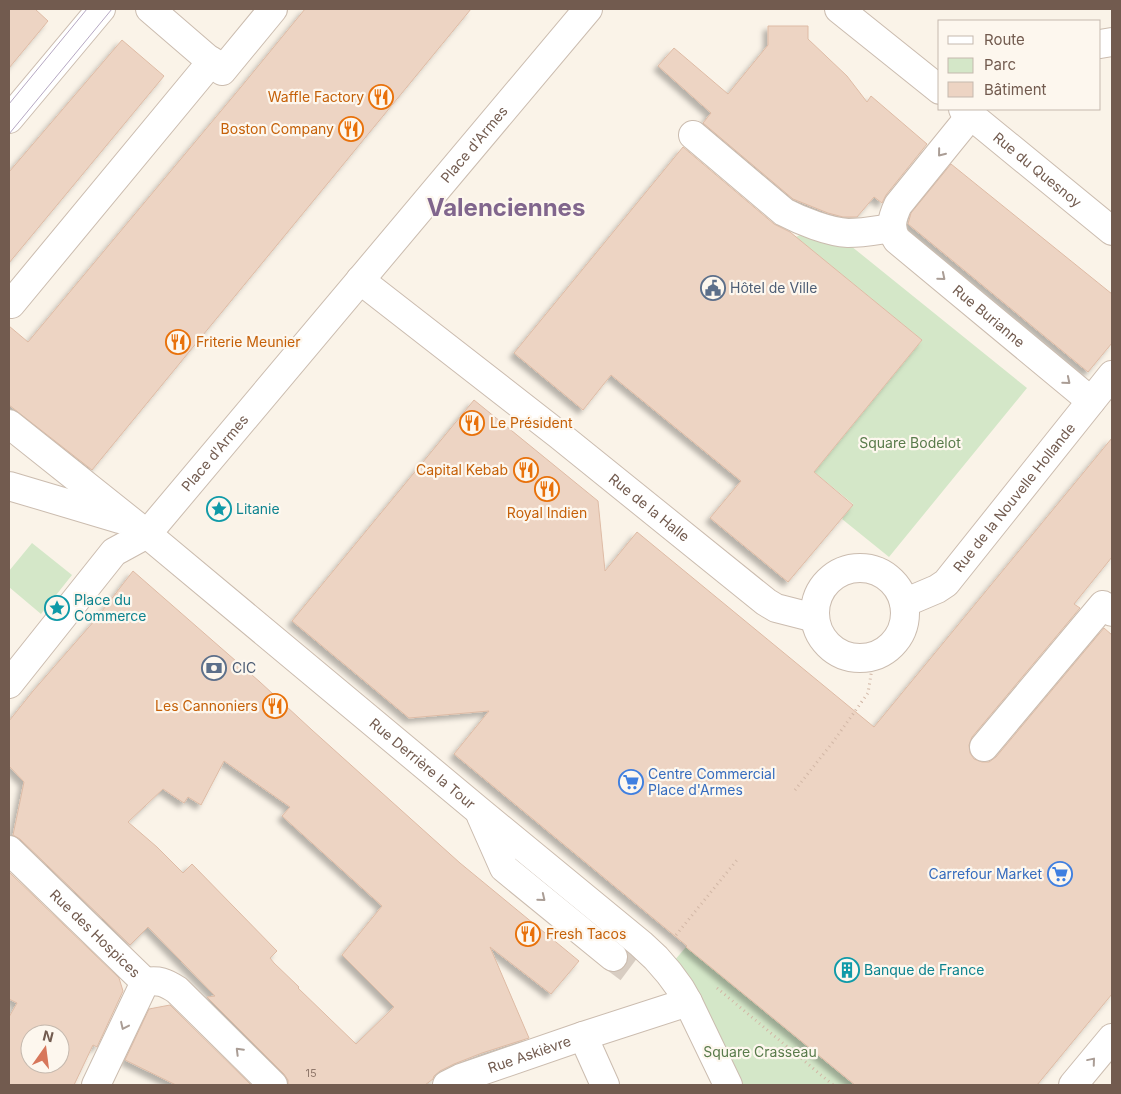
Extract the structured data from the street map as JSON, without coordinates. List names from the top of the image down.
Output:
{
  "streets": {
    "street": [
      "Place d'Armes",
      "Rue du Quesnoy",
      "Rue Burianne",
      "Rue de la Nouvelle Hollande",
      "Rue de la Halle",
      "Rue Derrière la Tour",
      "Rue des Hospices",
      "Rue Askièvre"
    ]
  },
  "crossings": [
    ["Place d'Armes", "Rue de la Halle"],
    ["Place d'Armes", "Rue Derrière la Tour"],
    ["Rue Burianne", "Rue de la Nouvelle Hollande"],
    ["Rue de la Nouvelle Hollande", "Rue de la Halle"],
    ["Rue Derrière la Tour", "Rue Askièvre"]
  ],
  "one_way": ["Rue Burianne", "Rue des Hospices"],
  "districts": ["Valenciennes"],
  "parks": ["Square Bodelot", "Square Crasseau"],
  "places": {
    "restaurant": [
      "Waffle Factory",
      "Boston Company",
      "Friterie Meunier",
      "Le Président",
      "Capital Kebab",
      "Royal Indien",
      "Les Cannoniers",
      "Fresh Tacos"
    ],
    "public building": ["Hôtel de Ville"],
    "place": ["Litanie", "Place du Commerce"],
    "bank": ["CIC"],
    "supermarket": ["Centre Commercial Place d'Armes", "Carrefour Market"],
    "building": ["Banque de France"]
  },
  "house_numbers": ["15"],
  "legend": ["Route", "Parc", "Bâtiment"],
  "north": "top"
}
